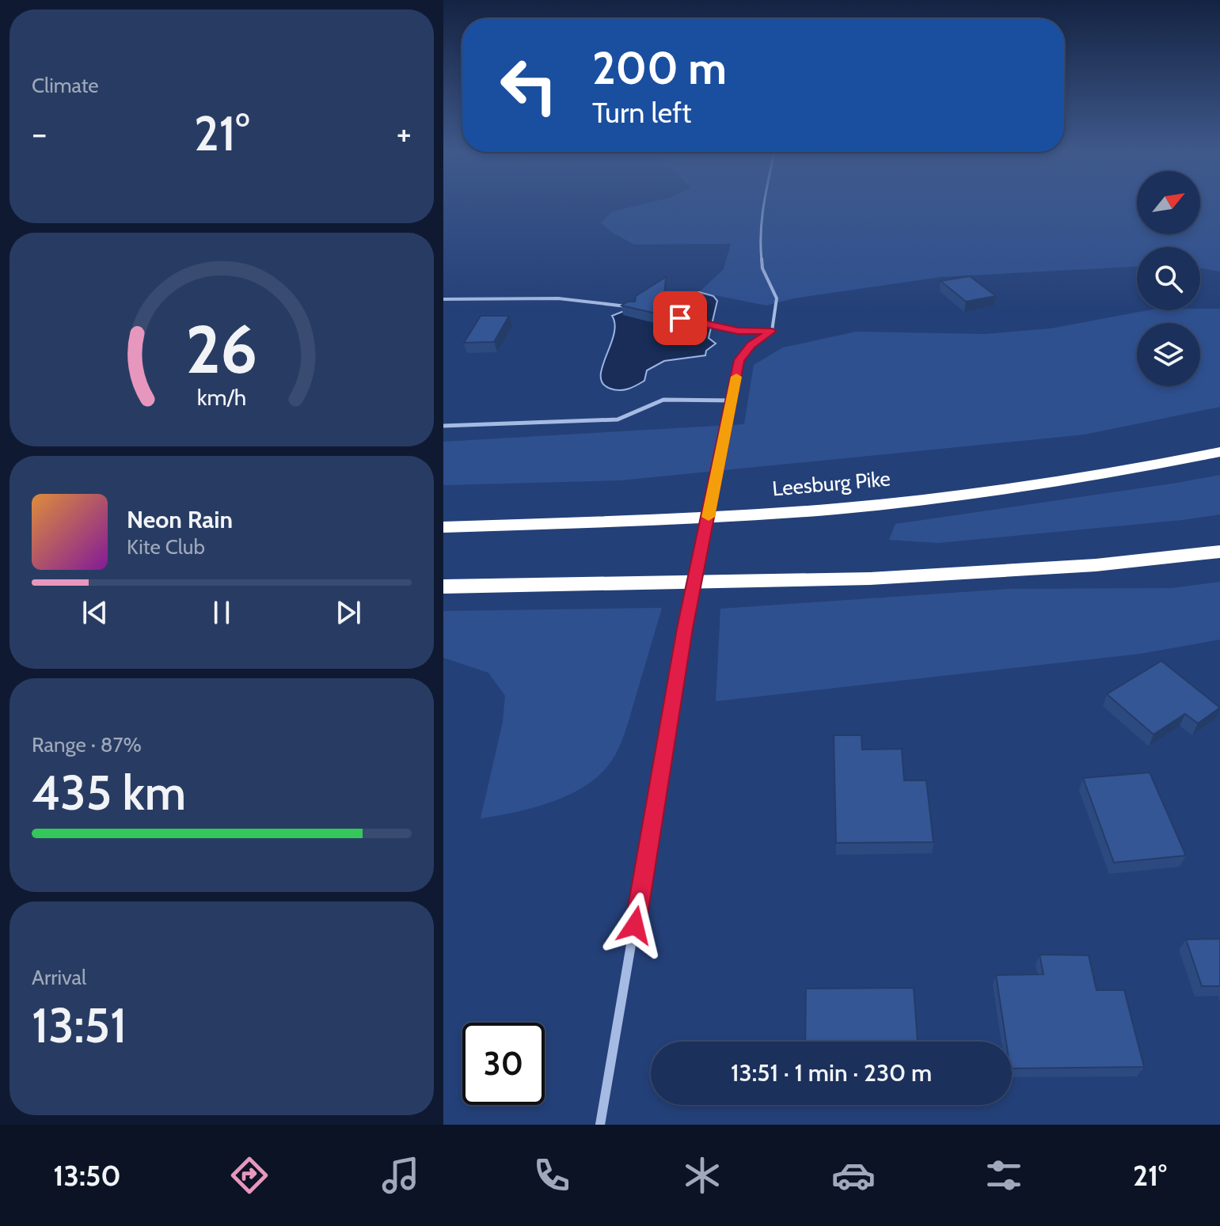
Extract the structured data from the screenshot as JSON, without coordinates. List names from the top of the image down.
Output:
{
  "streets": {
    "highway": ["Leesburg Pike"]
  },
  "north": "top right",
  "page": {
    "tile": [
      "Climate",
      ["Range · 87%", "435 km"],
      ["Arrival", "13:51"]
    ],
    "turn": ["200 m", "Turn left"],
    "heat": ["−", "21°", "+"],
    "song": ["Neon Rain", "Kite Club"],
    "limit": "30",
    "trip": "13:51 · 1 min · 230 m",
    "tabs": ["13:50", "21°"],
    "gauge": ["26", "km/h"]
  }
}
